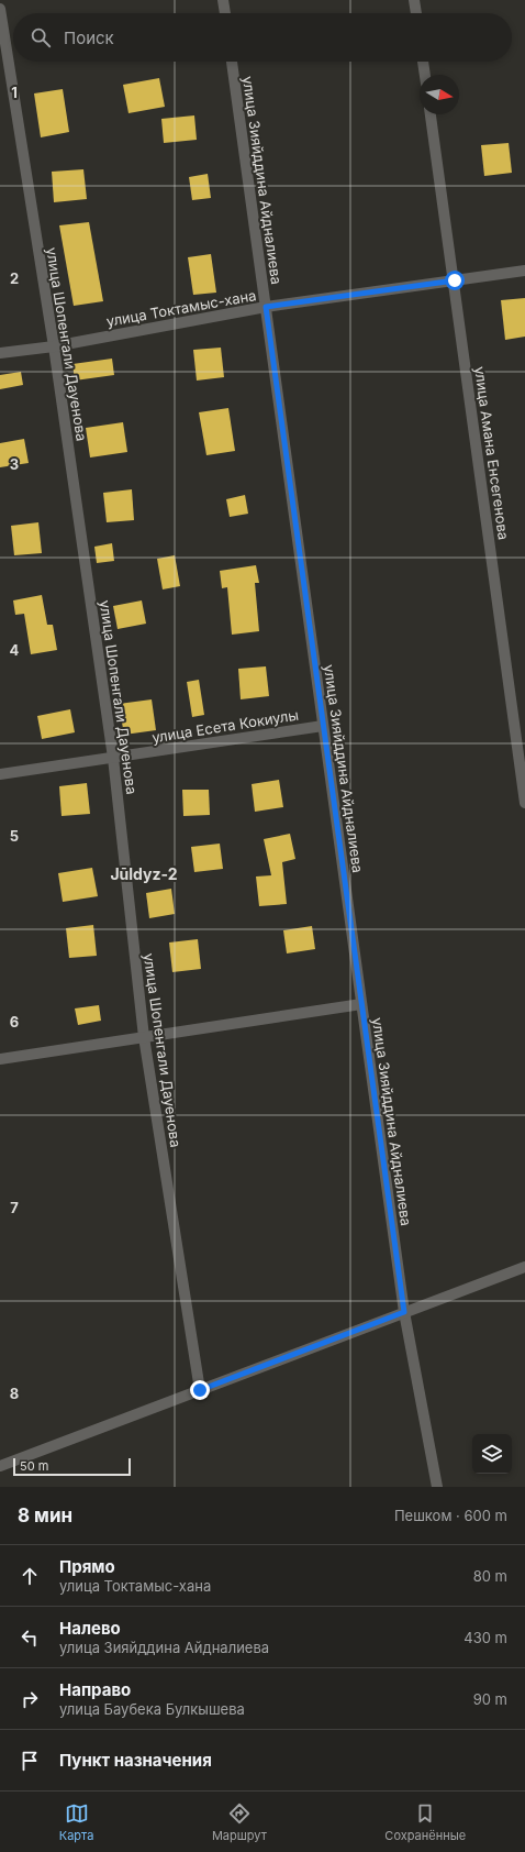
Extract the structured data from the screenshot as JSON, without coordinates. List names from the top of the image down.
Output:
{
  "streets": {
    "street": [
      "улица Зияйддина Айдналиева",
      "улица Токтамыс-хана",
      "улица Шопенгали Дауенова",
      "улица Амана Енсегенова",
      "улица Есета Кокиулы"
    ]
  },
  "crossings": [
    ["улица Зияйддина Айдналиева", "улица Токтамыс-хана"],
    ["улица Зияйддина Айдналиева", "улица Есета Кокиулы"],
    ["улица Токтамыс-хана", "улица Шопенгали Дауенова"],
    ["улица Токтамыс-хана", "улица Амана Енсегенова"],
    ["улица Шопенгали Дауенова", "улица Есета Кокиулы"]
  ],
  "districts": ["Jūldyz-2"],
  "scale_bar": "50 m",
  "north": "right",
  "page": {
    "search": "Поиск",
    "scale": "50 m",
    "heading": ["8 мин", "Пешком · 600 m"],
    "list": [
      ["Прямо", "улица Токтамыс-хана", "80 m"],
      ["Налево", "улица Зияйддина Айдналиева", "430 m"],
      ["Направо", "улица Баубека Булкышева", "90 m"],
      "Пункт назначения"
    ],
    "nav": ["Карта", "Маршрут", "Сохранённые"]
  },
  "grid": {
    "rows": [
      "1",
      "2",
      "3",
      "4",
      "5",
      "6",
      "7",
      "8"
    ]
  }
}
